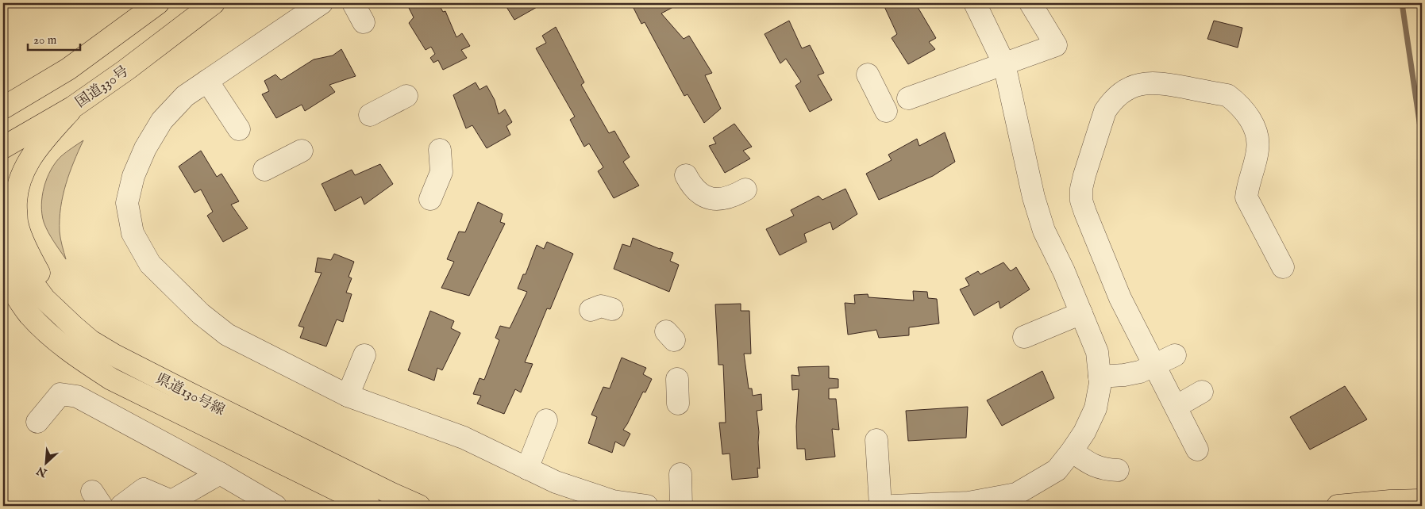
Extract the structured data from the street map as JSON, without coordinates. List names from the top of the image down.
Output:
{
  "streets": {
    "main road": ["国道330号", "県道130号線"]
  },
  "scale_bar": "20 m",
  "north": "bottom left"
}
